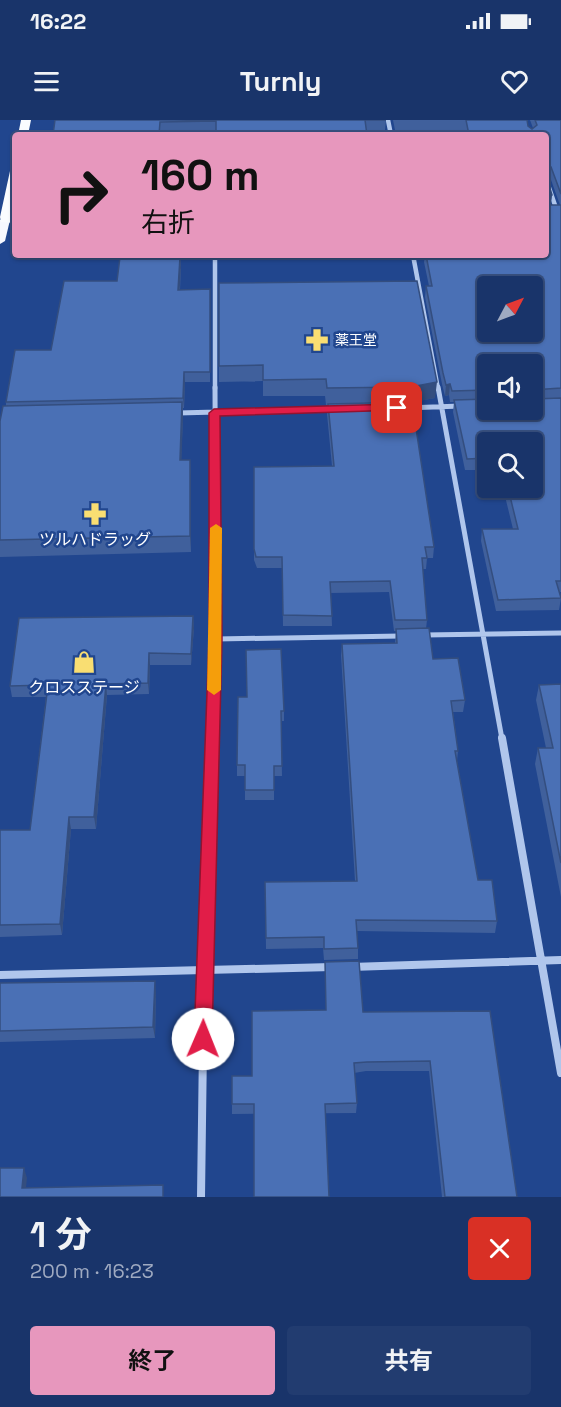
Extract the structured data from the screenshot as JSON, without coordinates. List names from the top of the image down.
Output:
{
  "places": {
    "pharmacy": ["薬王堂", "ツルハドラッグ"],
    "shop": ["クロスステージ"]
  },
  "north": "top right",
  "page": {
    "status": "16:22",
    "header": "Turnly",
    "turn": ["160 m", "右折"],
    "heading": ["1 分", "200 m · 16:23"],
    "buttons": ["終了", "共有"]
  }
}
